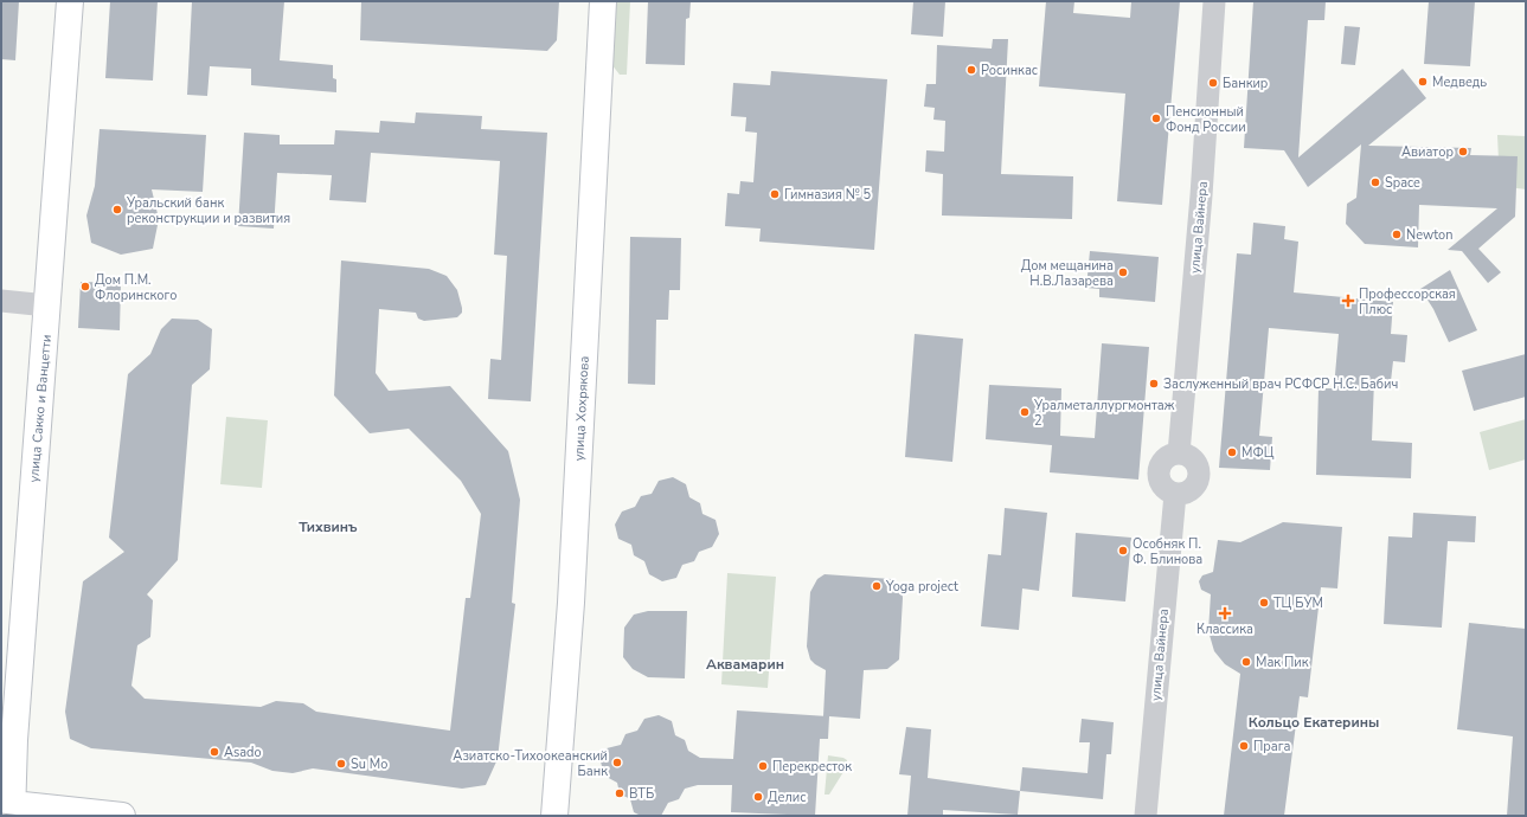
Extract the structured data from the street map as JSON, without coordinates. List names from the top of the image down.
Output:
{
  "streets": {
    "street": ["улица Вайнера", "улица Сакко и Ванцетти", "улица Хохрякова"]
  },
  "districts": ["Тихвинъ", "Аквамарин", "Кольцо Екатерины"],
  "places": {
    "other": [
      "Росинкас",
      "Медведь",
      "Банкир",
      "Пенсионный Фонд России",
      "Авиатор",
      "Space",
      "Гимназия № 5",
      "Уральский банк реконструкции и развития",
      "Newton",
      "Дом мещанина Н.В.Лазарева",
      "Дом П.М. Флоринского",
      "Заслуженный врач РСФСР Н.С. Бабич",
      "Уралметаллургмонтаж 2",
      "МФЦ",
      "Особняк П. Ф. Блинова",
      "Yoga projeсt",
      "ТЦ БУМ",
      "Мак Пик",
      "Прага",
      "Asado",
      "Азиатско-Тихоокеанский Банк",
      "Su Mo",
      "Перекресток",
      "ВТБ",
      "Делис"
    ],
    "health": ["Профессорская Плюс", "Классика"]
  }
}
